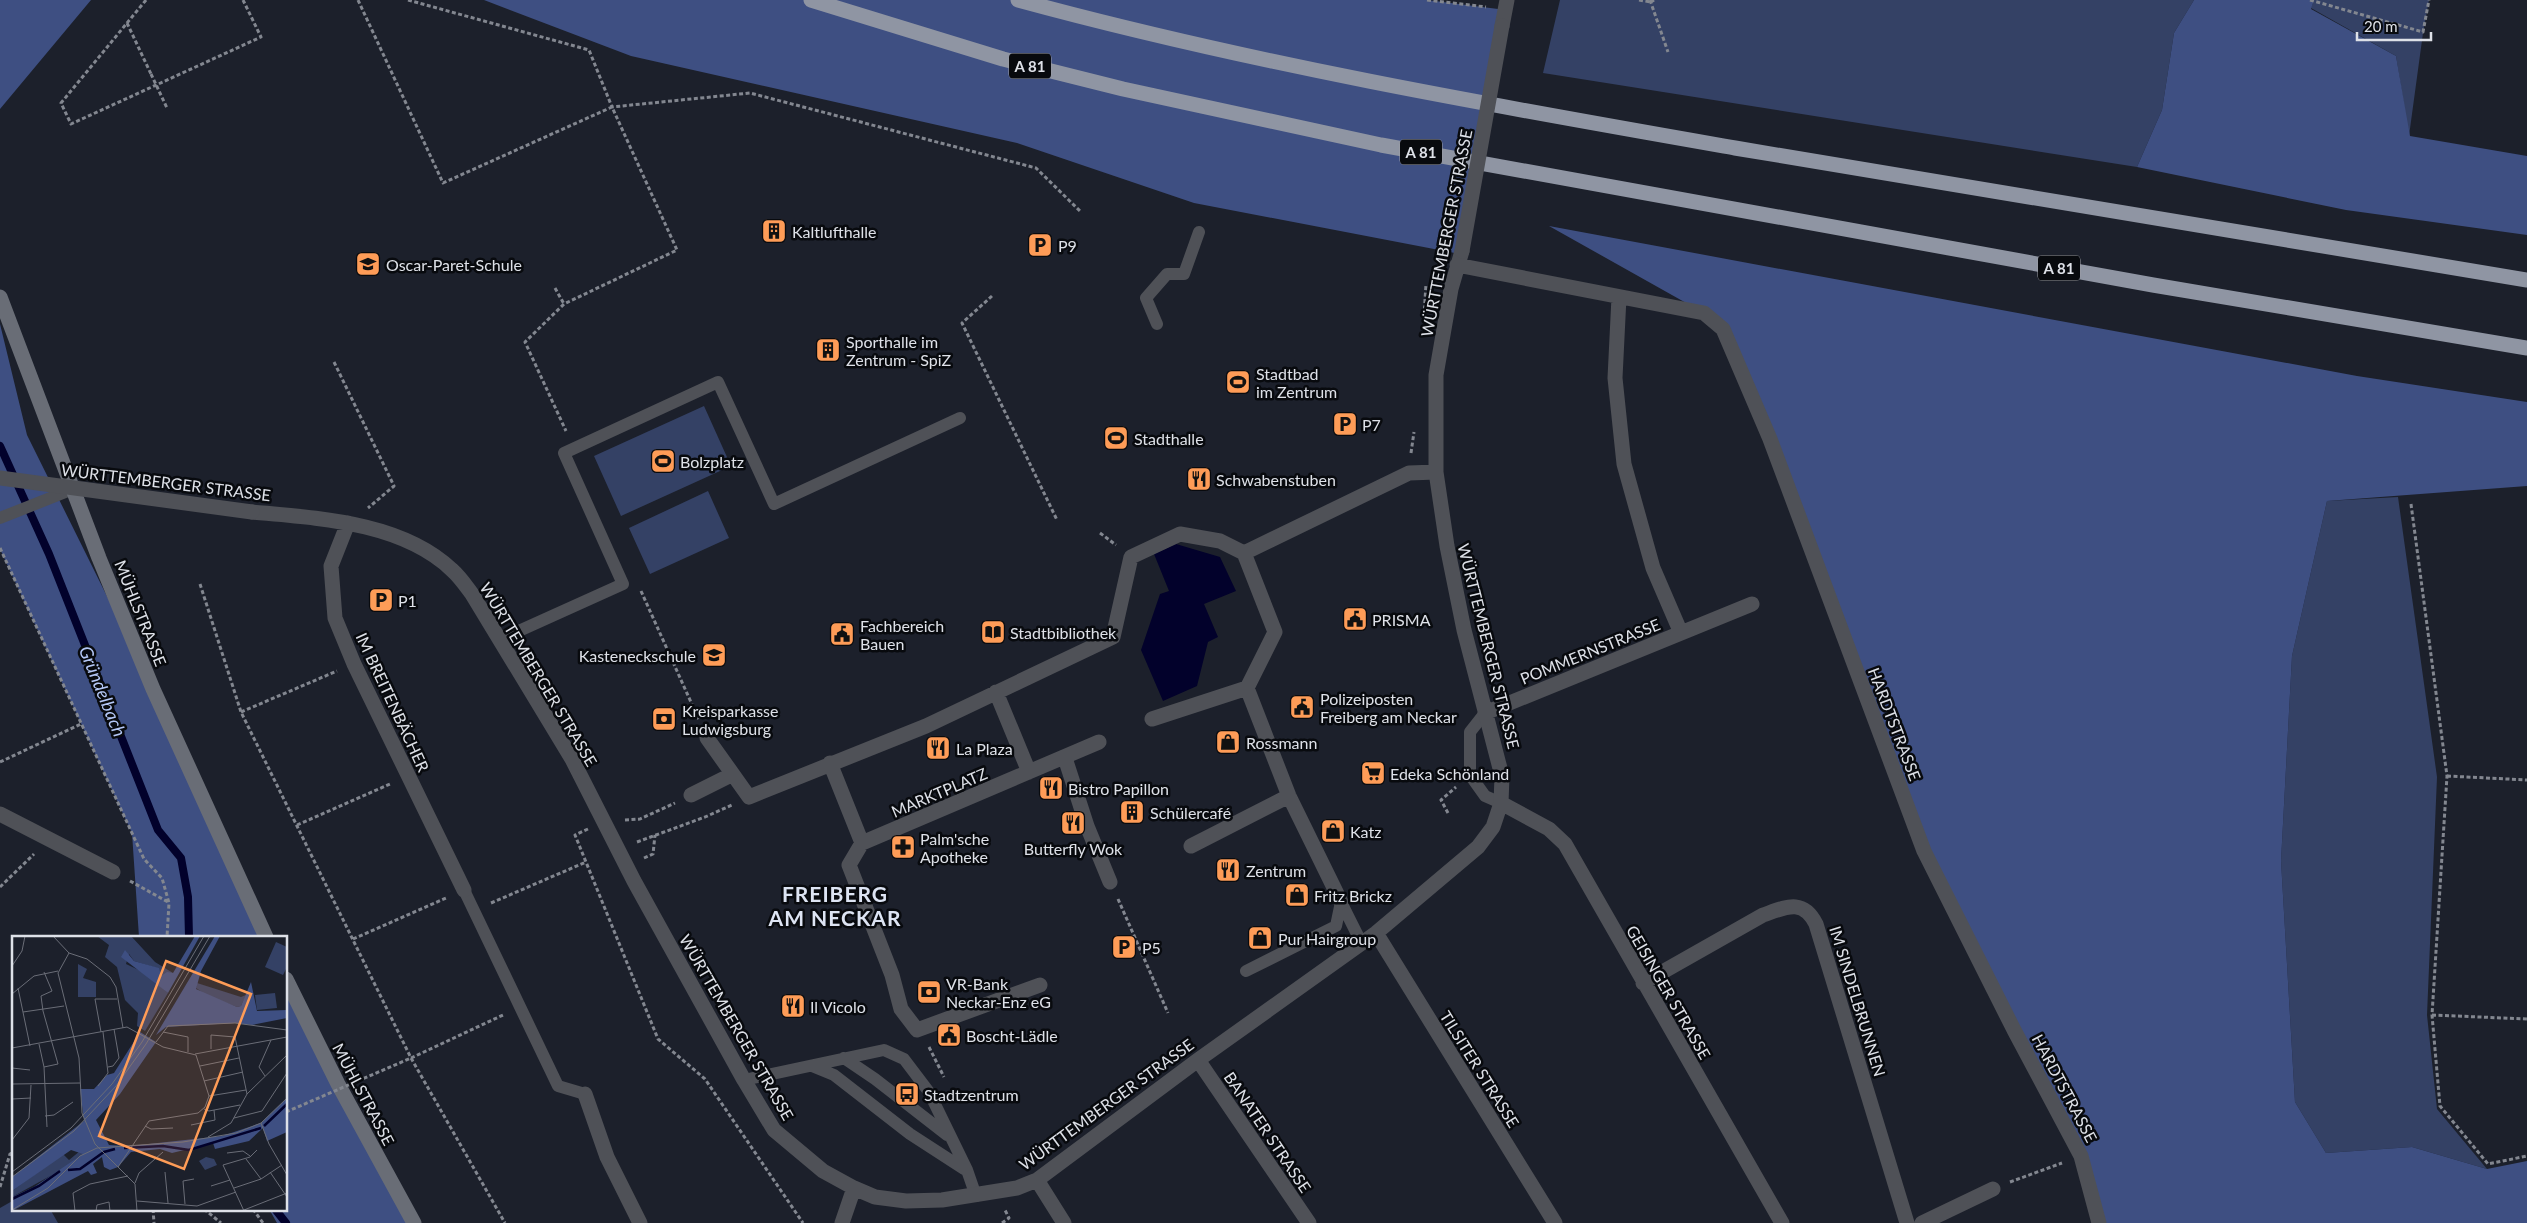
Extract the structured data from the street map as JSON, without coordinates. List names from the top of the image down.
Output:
{
  "streets": {
    "highway": ["A 81"],
    "main road": ["MÜHLSTRASSE"],
    "street": [
      "WÜRTTEMBERGER STRASSE",
      "POMMERNSTRASSE",
      "IM BREITENBÄCHER",
      "HARDTSTRASSE",
      "MARKTPLATZ",
      "GEISINGER STRASSE",
      "IM SINDELBRUNNEN",
      "TILSITER STRASSE",
      "BANATER STRASSE"
    ]
  },
  "crossings": [
    ["WÜRTTEMBERGER STRASSE", "POMMERNSTRASSE"],
    ["WÜRTTEMBERGER STRASSE", "IM BREITENBÄCHER"],
    ["WÜRTTEMBERGER STRASSE", "GEISINGER STRASSE"],
    ["WÜRTTEMBERGER STRASSE", "TILSITER STRASSE"],
    ["WÜRTTEMBERGER STRASSE", "BANATER STRASSE"],
    ["POMMERNSTRASSE", "HARDTSTRASSE"],
    ["GEISINGER STRASSE", "IM SINDELBRUNNEN"]
  ],
  "districts": ["FREIBERG AM NECKAR"],
  "water": ["Gründelbach"],
  "places": {
    "building": ["Kaltlufthalle", "Sporthalle im Zentrum - SpiZ", "Schülercafé"],
    "parking": [
      "P9",
      "P7",
      "P1",
      "P5"
    ],
    "school or university": ["Oscar-Paret-Schule", "Kasteneckschule"],
    "sports": ["Stadtbad im Zentrum", "Stadthalle", "Bolzplatz"],
    "restaurant": [
      "Schwabenstuben",
      "La Plaza",
      "Bistro Papillon",
      "Butterfly Wok",
      "Zentrum",
      "Il Vicolo"
    ],
    "public building": [
      "PRISMA",
      "Fachbereich Bauen",
      "Polizeiposten Freiberg am Neckar",
      "Boscht-Lädle"
    ],
    "library": ["Stadtbibliothek"],
    "bank": ["Kreisparkasse Ludwigsburg", "VR-Bank Neckar-Enz eG"],
    "shop": [
      "Rossmann",
      "Katz",
      "Fritz Brickz",
      "Pur Hairgroup"
    ],
    "supermarket": ["Edeka Schönland"],
    "pharmacy": ["Palm'sche Apotheke"],
    "bus stop": ["Stadtzentrum"]
  },
  "scale_bar": "20 m"
}
